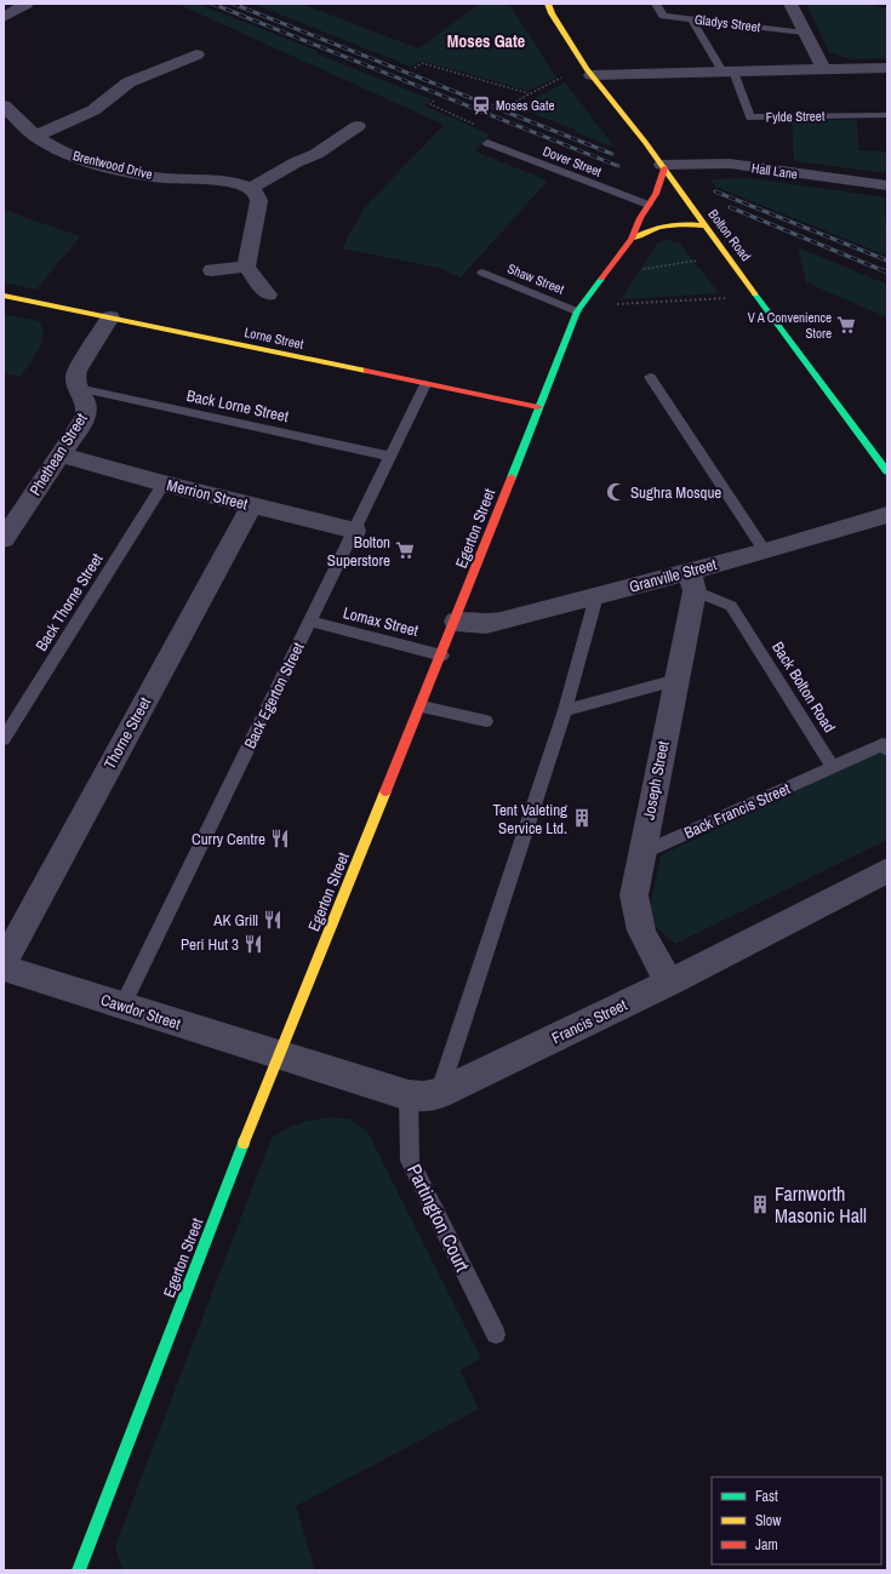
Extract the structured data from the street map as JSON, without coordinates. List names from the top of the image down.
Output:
{
  "streets": {
    "main road": ["Bolton Road", "Lorne Street", "Egerton Street"],
    "street": [
      "Brentwood Drive",
      "Hall Lane",
      "Phethean Street",
      "Merrion Street",
      "Granville Street",
      "Thorne Street",
      "Joseph Street",
      "Cawdor Street",
      "Francis Street"
    ],
    "lane": [
      "Gladys Street",
      "Fylde Street",
      "Dover Street",
      "Shaw Street",
      "Back Lorne Street",
      "Back Thorne Street",
      "Lomax Street",
      "Back Bolton Road",
      "Back Egerton Street",
      "Back Francis Street",
      "Partington Court"
    ]
  },
  "crossings": [
    ["Dover Street", "Egerton Street"],
    ["Hall Lane", "Bolton Road"],
    ["Hall Lane", "Egerton Street"],
    ["Bolton Road", "Egerton Street"],
    ["Shaw Street", "Egerton Street"],
    ["Lorne Street", "Phethean Street"],
    ["Lorne Street", "Egerton Street"],
    ["Lorne Street", "Back Egerton Street"],
    ["Back Lorne Street", "Phethean Street"],
    ["Back Lorne Street", "Back Egerton Street"],
    ["Phethean Street", "Merrion Street"],
    ["Merrion Street", "Back Thorne Street"],
    ["Merrion Street", "Back Egerton Street"],
    ["Merrion Street", "Thorne Street"],
    ["Egerton Street", "Granville Street"],
    ["Egerton Street", "Lomax Street"],
    ["Egerton Street", "Cawdor Street"],
    ["Egerton Street", "Francis Street"],
    ["Granville Street", "Back Bolton Road"],
    ["Granville Street", "Joseph Street"],
    ["Lomax Street", "Back Egerton Street"],
    ["Back Bolton Road", "Joseph Street"],
    ["Back Bolton Road", "Back Francis Street"],
    ["Back Egerton Street", "Cawdor Street"],
    ["Joseph Street", "Back Francis Street"],
    ["Joseph Street", "Francis Street"],
    ["Cawdor Street", "Francis Street"],
    ["Francis Street", "Partington Court"]
  ],
  "districts": ["Moses Gate"],
  "places": {
    "station": ["Moses Gate"],
    "supermarket": ["V A Convenience Store", "Bolton Superstore"],
    "mosque": ["Sughra Mosque"],
    "building": ["Tent Valeting Service Ltd.", "Farnworth Masonic Hall"],
    "restaurant": ["Curry Centre", "AK Grill", "Peri Hut 3"]
  },
  "legend": ["Fast", "Slow", "Jam"]
}
